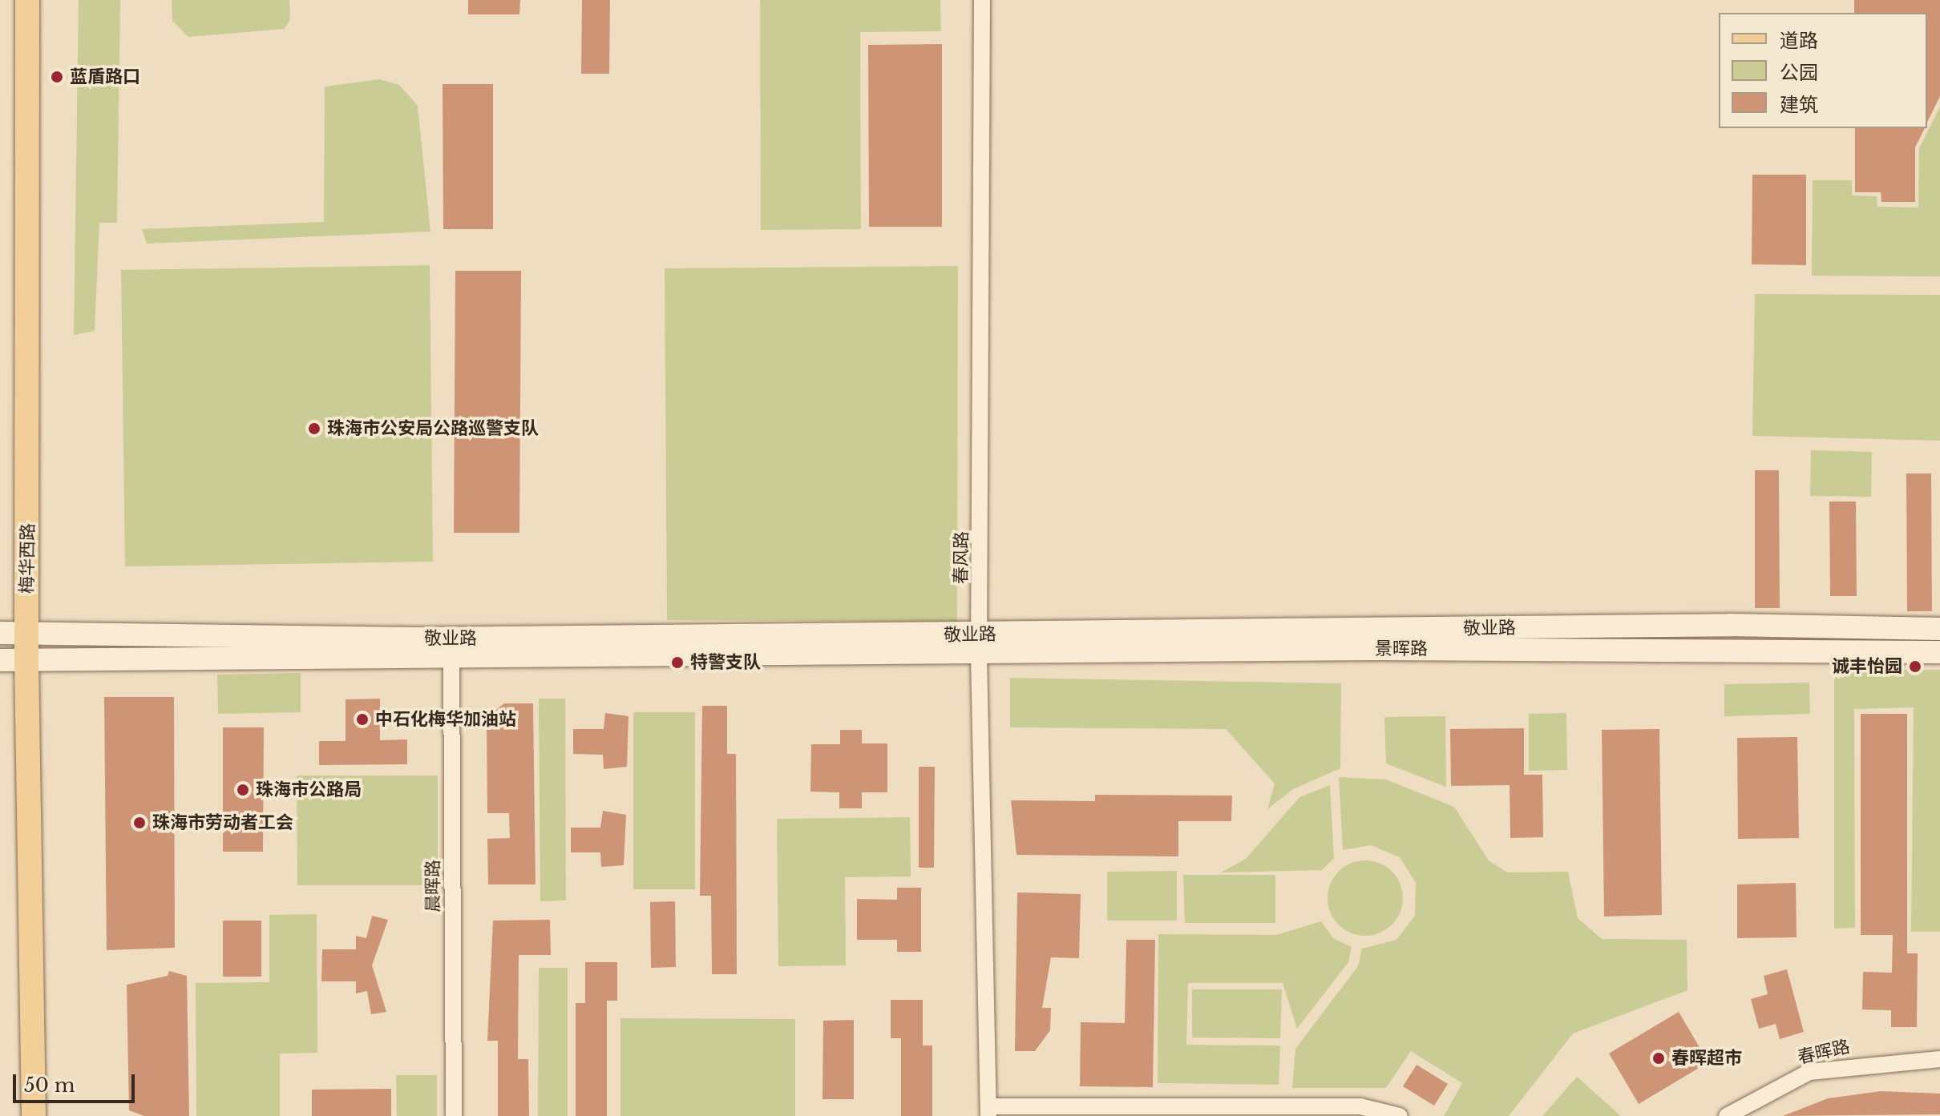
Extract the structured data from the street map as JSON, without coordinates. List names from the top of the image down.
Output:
{
  "streets": {
    "main road": ["梅华西路", "敬业路", "景晖路"],
    "street": ["春风路", "晨晖路", "春晖路"]
  },
  "crossings": [
    ["春风路", "敬业路"],
    ["春风路", "景晖路"],
    ["梅华西路", "敬业路"],
    ["敬业路", "景晖路"],
    ["敬业路", "晨晖路"]
  ],
  "places": [
    "蓝盾路口",
    "珠海市公安局公路巡警支队",
    "特警支队",
    "诚丰怡园",
    "中石化梅华加油站",
    "珠海市公路局",
    "珠海市劳动者工会",
    "春晖超市"
  ],
  "legend": ["道路", "公园", "建筑"],
  "scale_bar": "50 m"
}
